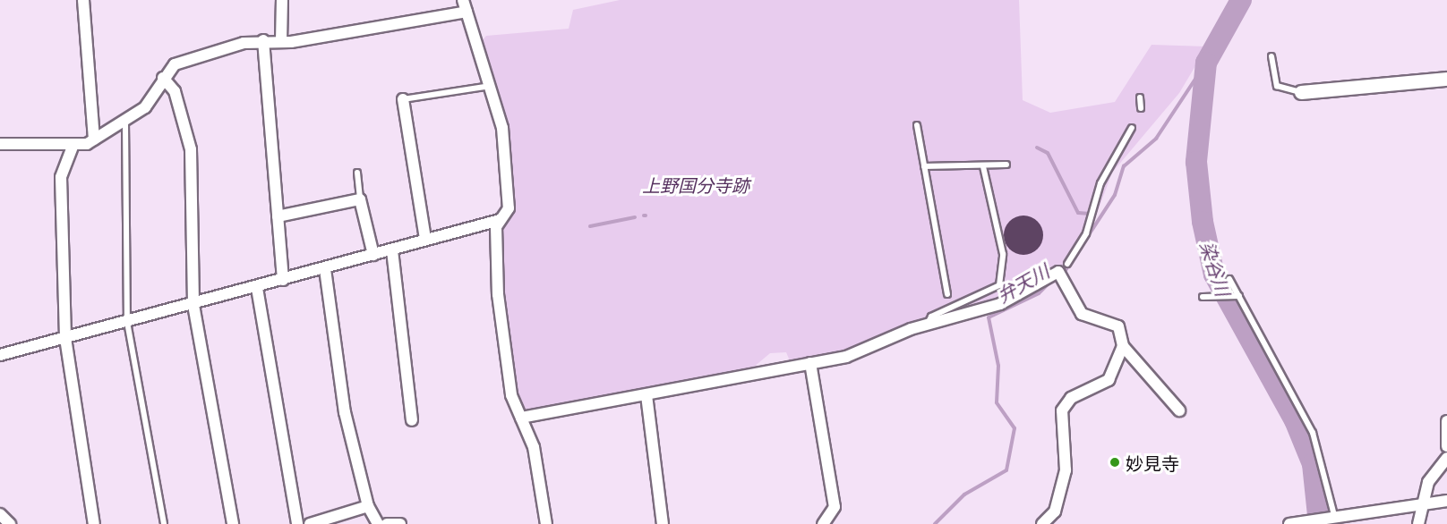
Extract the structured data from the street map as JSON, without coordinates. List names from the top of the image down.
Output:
{
  "water": ["染谷川", "弁天川"],
  "parks": ["上野国分寺跡"],
  "places": ["妙見寺"]
}
